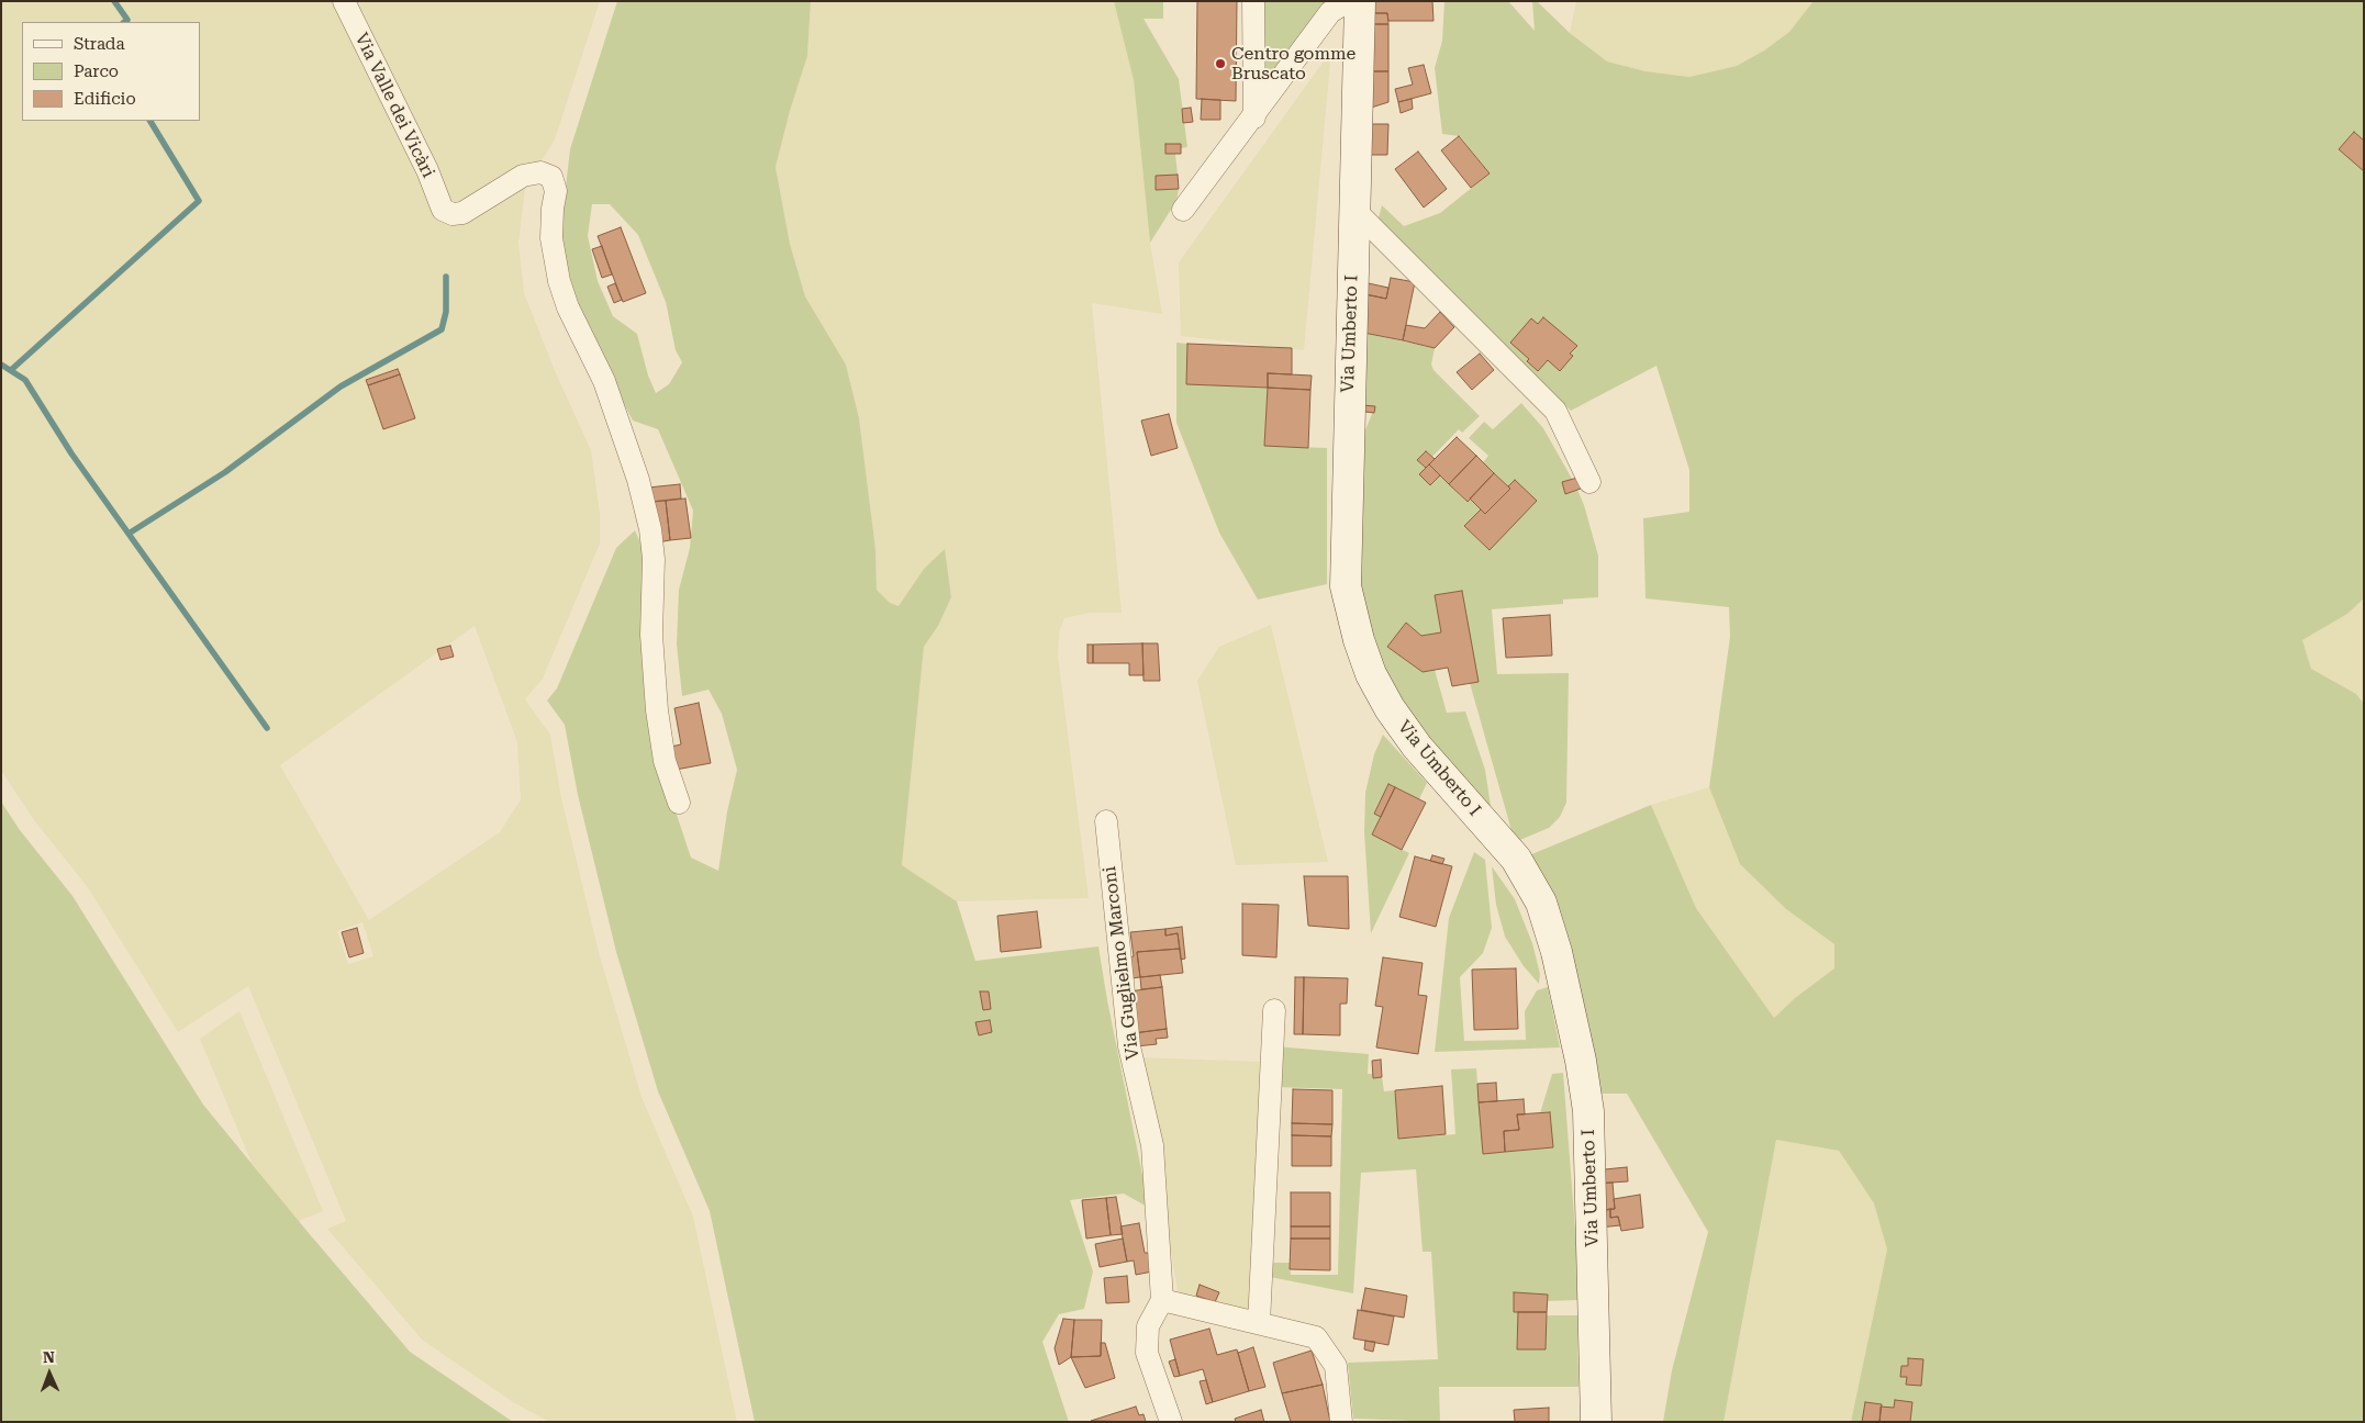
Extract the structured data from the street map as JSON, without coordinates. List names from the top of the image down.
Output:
{
  "streets": {
    "main road": ["Via Umberto I"],
    "street": ["Via Valle dei Vicàri", "Via Guglielmo Marconi"]
  },
  "places": ["Centro gomme Bruscato"],
  "legend": ["Strada", "Parco", "Edificio"],
  "north": "top"
}
